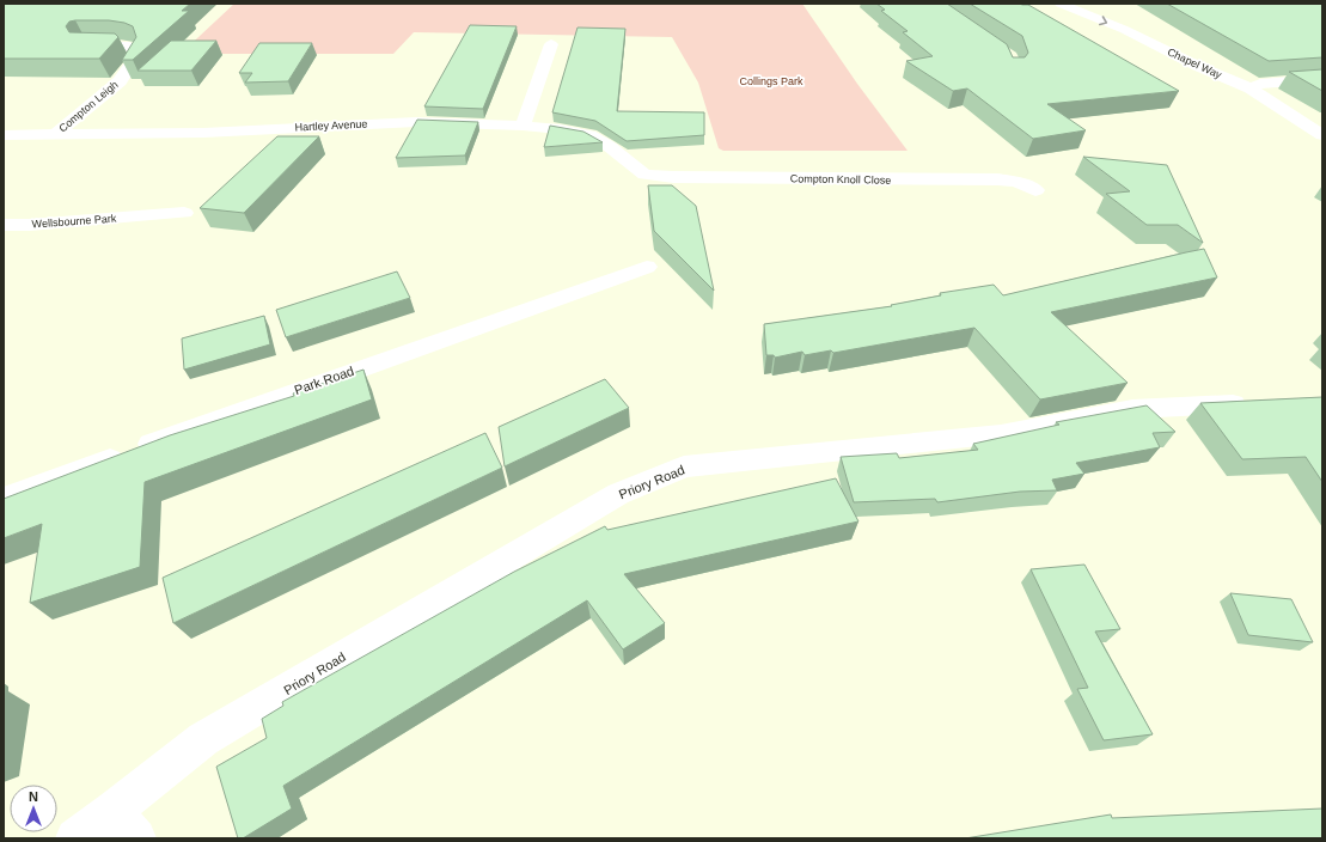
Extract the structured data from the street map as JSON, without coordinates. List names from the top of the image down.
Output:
{
  "streets": {
    "street": [
      "Chapel Way",
      "Compton Leigh",
      "Hartley Avenue",
      "Compton Knoll Close",
      "Wellsbourne Park",
      "Park Road",
      "Priory Road"
    ]
  },
  "crossings": [
    ["Compton Leigh", "Hartley Avenue"],
    ["Hartley Avenue", "Compton Knoll Close"]
  ],
  "one_way": ["Chapel Way"],
  "parks": ["Collings Park"],
  "north": "top"
}
